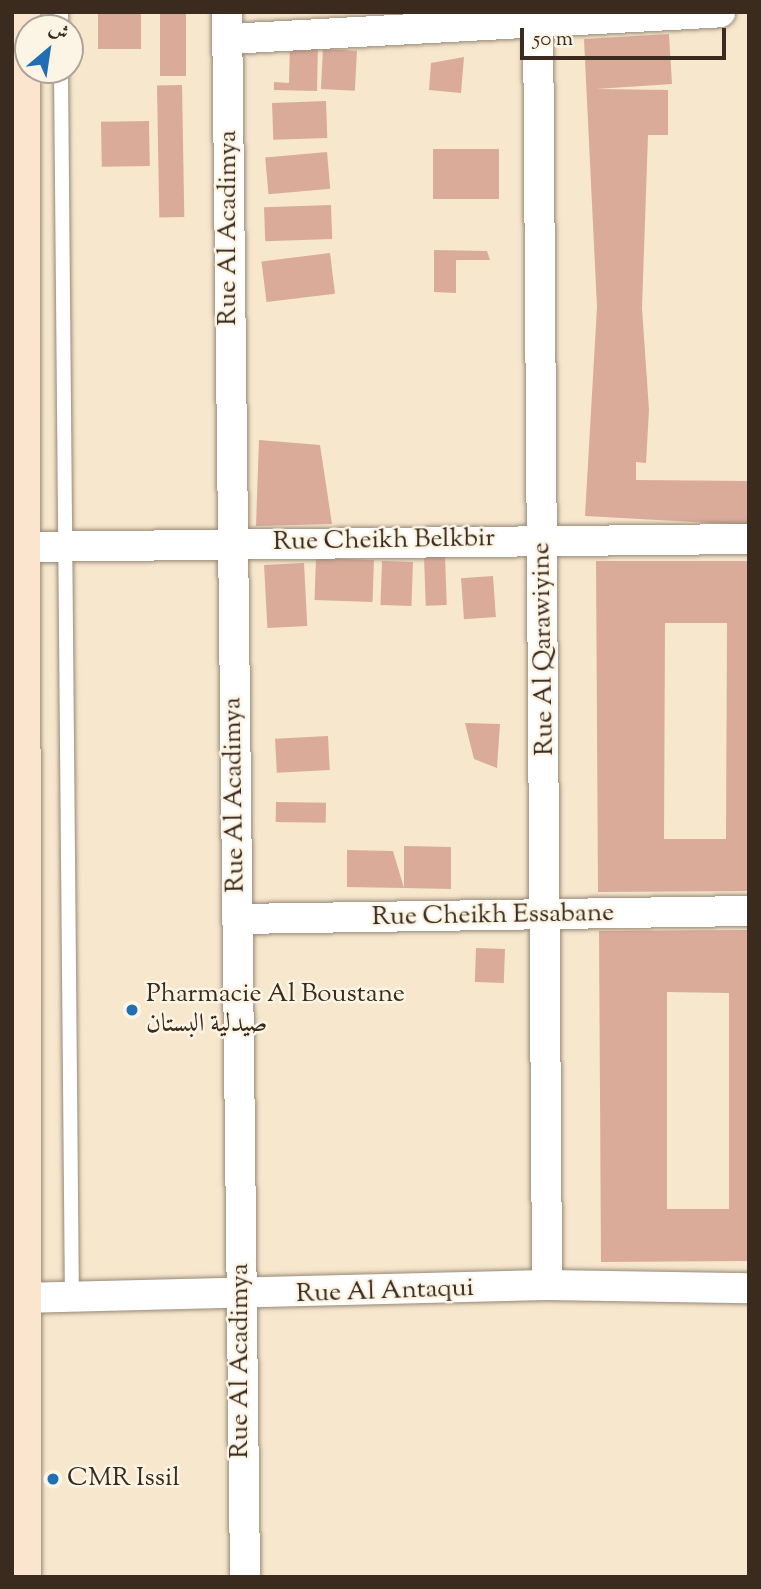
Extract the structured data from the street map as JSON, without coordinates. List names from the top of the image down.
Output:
{
  "streets": {
    "street": [
      "Rue Al Acadimya",
      "Rue Cheikh Belkbir",
      "Rue Al Qarawiyine",
      "Rue Cheikh Essabane",
      "Rue Al Antaqui"
    ]
  },
  "crossings": [
    ["Rue Al Acadimya", "Rue Cheikh Belkbir"],
    ["Rue Al Acadimya", "Rue Cheikh Essabane"],
    ["Rue Al Acadimya", "Rue Al Antaqui"],
    ["Rue Cheikh Belkbir", "Rue Al Qarawiyine"],
    ["Rue Al Qarawiyine", "Rue Cheikh Essabane"],
    ["Rue Al Qarawiyine", "Rue Al Antaqui"]
  ],
  "places": ["Pharmacie Al Boustane صيدلية البستان", "CMR Issil"],
  "scale_bar": "50 m",
  "north": "top right"
}
